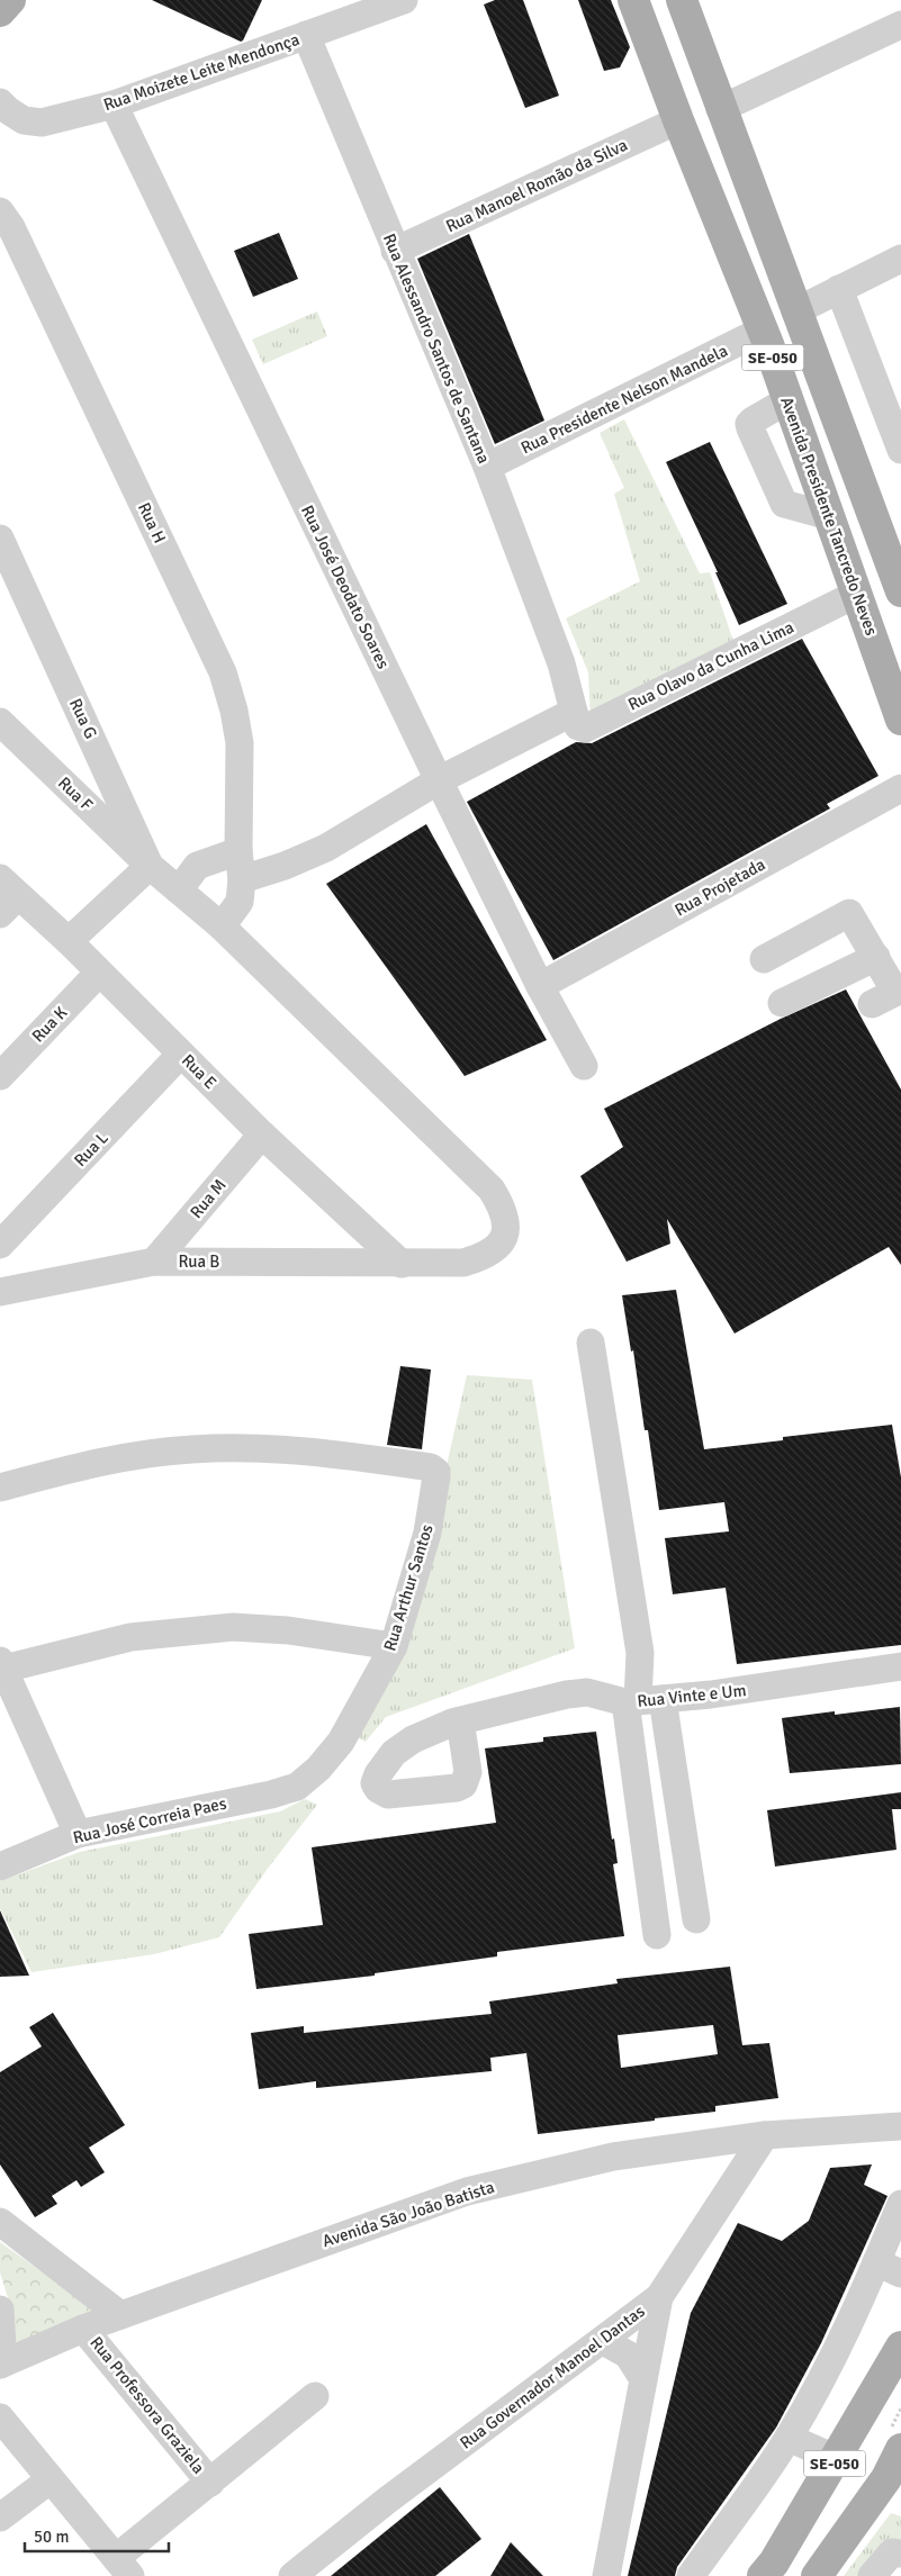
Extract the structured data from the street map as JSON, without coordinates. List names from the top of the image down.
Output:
{
  "streets": {
    "main road": ["SE-050", "Avenida Presidente Tancredo Neves"],
    "street": [
      "Rua Moizete Leite Mendonça",
      "Rua Manoel Romão da Silva",
      "Rua Alessandro Santos de Santana",
      "Rua Presidente Nelson Mandela",
      "Rua H",
      "Rua José Deodato Soares",
      "Rua Olavo da Cunha Lima",
      "Rua G",
      "Rua F",
      "Rua Projetada",
      "Rua K",
      "Rua E",
      "Rua L",
      "Rua M",
      "Rua B",
      "Rua Arthur Santos",
      "Rua Vinte e Um",
      "Rua José Correia Paes",
      "Avenida São João Batista",
      "Rua Governador Manoel Dantas",
      "Rua Professora Graziela"
    ]
  },
  "crossings": [
    ["Rua Moizete Leite Mendonça", "Rua Alessandro Santos de Santana"],
    ["Rua Moizete Leite Mendonça", "Rua José Deodato Soares"],
    ["Rua Manoel Romão da Silva", "Rua Alessandro Santos de Santana"],
    ["Rua Manoel Romão da Silva", "Avenida Presidente Tancredo Neves"],
    ["Rua Alessandro Santos de Santana", "Rua Presidente Nelson Mandela"],
    ["Rua Alessandro Santos de Santana", "Rua Olavo da Cunha Lima"],
    ["Rua Presidente Nelson Mandela", "Avenida Presidente Tancredo Neves"],
    ["Avenida Presidente Tancredo Neves", "Rua Olavo da Cunha Lima"],
    ["Rua H", "Rua G"],
    ["Rua H", "Rua B"],
    ["Rua José Deodato Soares", "Rua Projetada"],
    ["Rua G", "Rua F"],
    ["Rua G", "Rua B"],
    ["Rua K", "Rua E"],
    ["Rua E", "Rua L"],
    ["Rua E", "Rua M"],
    ["Rua E", "Rua B"],
    ["Rua M", "Rua B"],
    ["Rua Arthur Santos", "Rua José Correia Paes"],
    ["Avenida São João Batista", "Rua Governador Manoel Dantas"],
    ["Avenida São João Batista", "Rua Professora Graziela"]
  ],
  "scale_bar": "50 m"
}
